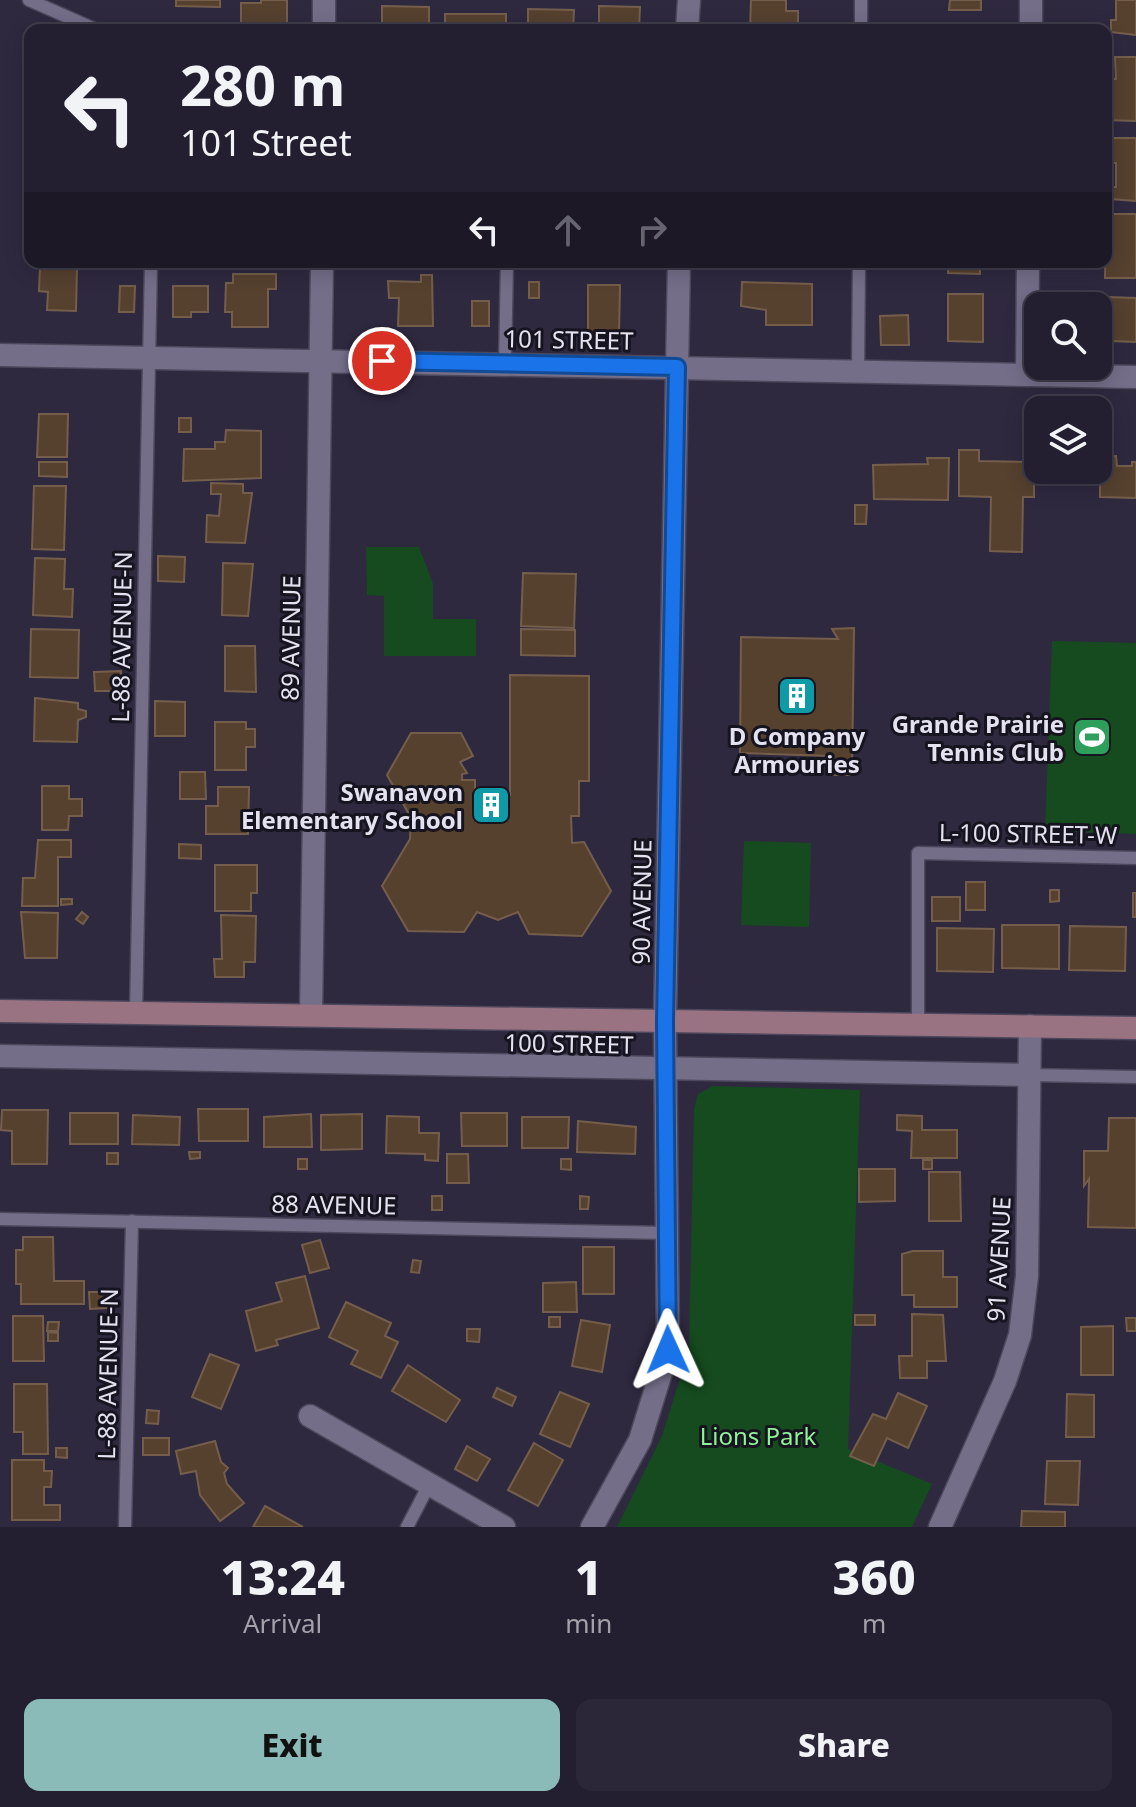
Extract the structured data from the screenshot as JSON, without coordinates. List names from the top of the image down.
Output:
{
  "streets": {
    "main road": ["100 STREET"],
    "street": [
      "101 STREET",
      "89 AVENUE",
      "90 AVENUE",
      "91 AVENUE"
    ],
    "lane": ["L-88 AVENUE-N", "L-100 STREET-W", "88 AVENUE"]
  },
  "crossings": [
    ["101 STREET", "L-88 AVENUE-N"],
    ["101 STREET", "89 AVENUE"],
    ["101 STREET", "90 AVENUE"],
    ["L-88 AVENUE-N", "100 STREET"],
    ["L-88 AVENUE-N", "88 AVENUE"],
    ["89 AVENUE", "100 STREET"],
    ["L-100 STREET-W", "100 STREET"],
    ["90 AVENUE", "100 STREET"],
    ["90 AVENUE", "88 AVENUE"],
    ["100 STREET", "91 AVENUE"]
  ],
  "parks": ["Lions Park"],
  "places": {
    "building": ["D Company Armouries", "Swanavon Elementary School"],
    "sports": ["Grande Prairie Tennis Club"]
  },
  "page": {
    "turn": ["280 m", "101 Street"],
    "eta": [
      "13:24",
      "Arrival",
      "1",
      "min",
      "360",
      "m"
    ],
    "buttons": ["Exit", "Share"]
  }
}
